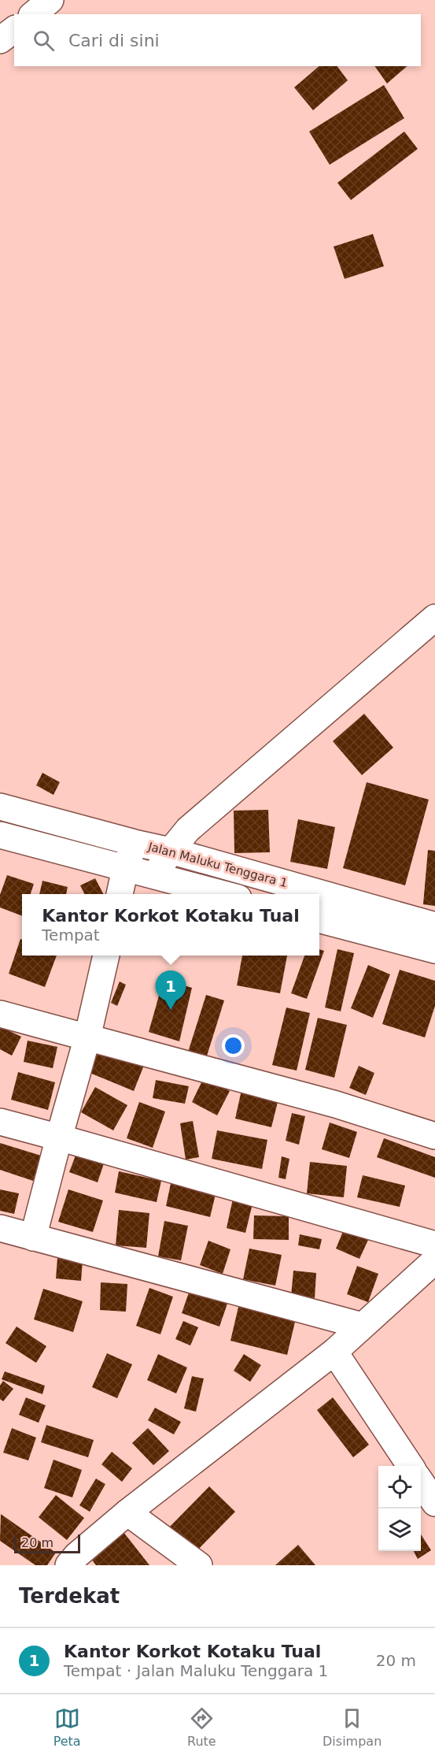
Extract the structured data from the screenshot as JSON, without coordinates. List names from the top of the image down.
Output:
{
  "streets": {
    "street": ["Jalan Maluku Tenggara 1"]
  },
  "scale_bar": "20 m",
  "page": {
    "search": "Cari di sini",
    "popup": ["Kantor Korkot Kotaku Tual", "Tempat"],
    "pins": "1",
    "scale": "20 m",
    "heading": "Terdekat",
    "list": [
      {
        "mark": "1",
        "name": "Kantor Korkot Kotaku Tual",
        "note": "Tempat · Jalan Maluku Tenggara 1",
        "value": "20 m"
      }
    ],
    "nav": ["Peta", "Rute", "Disimpan"]
  }
}
